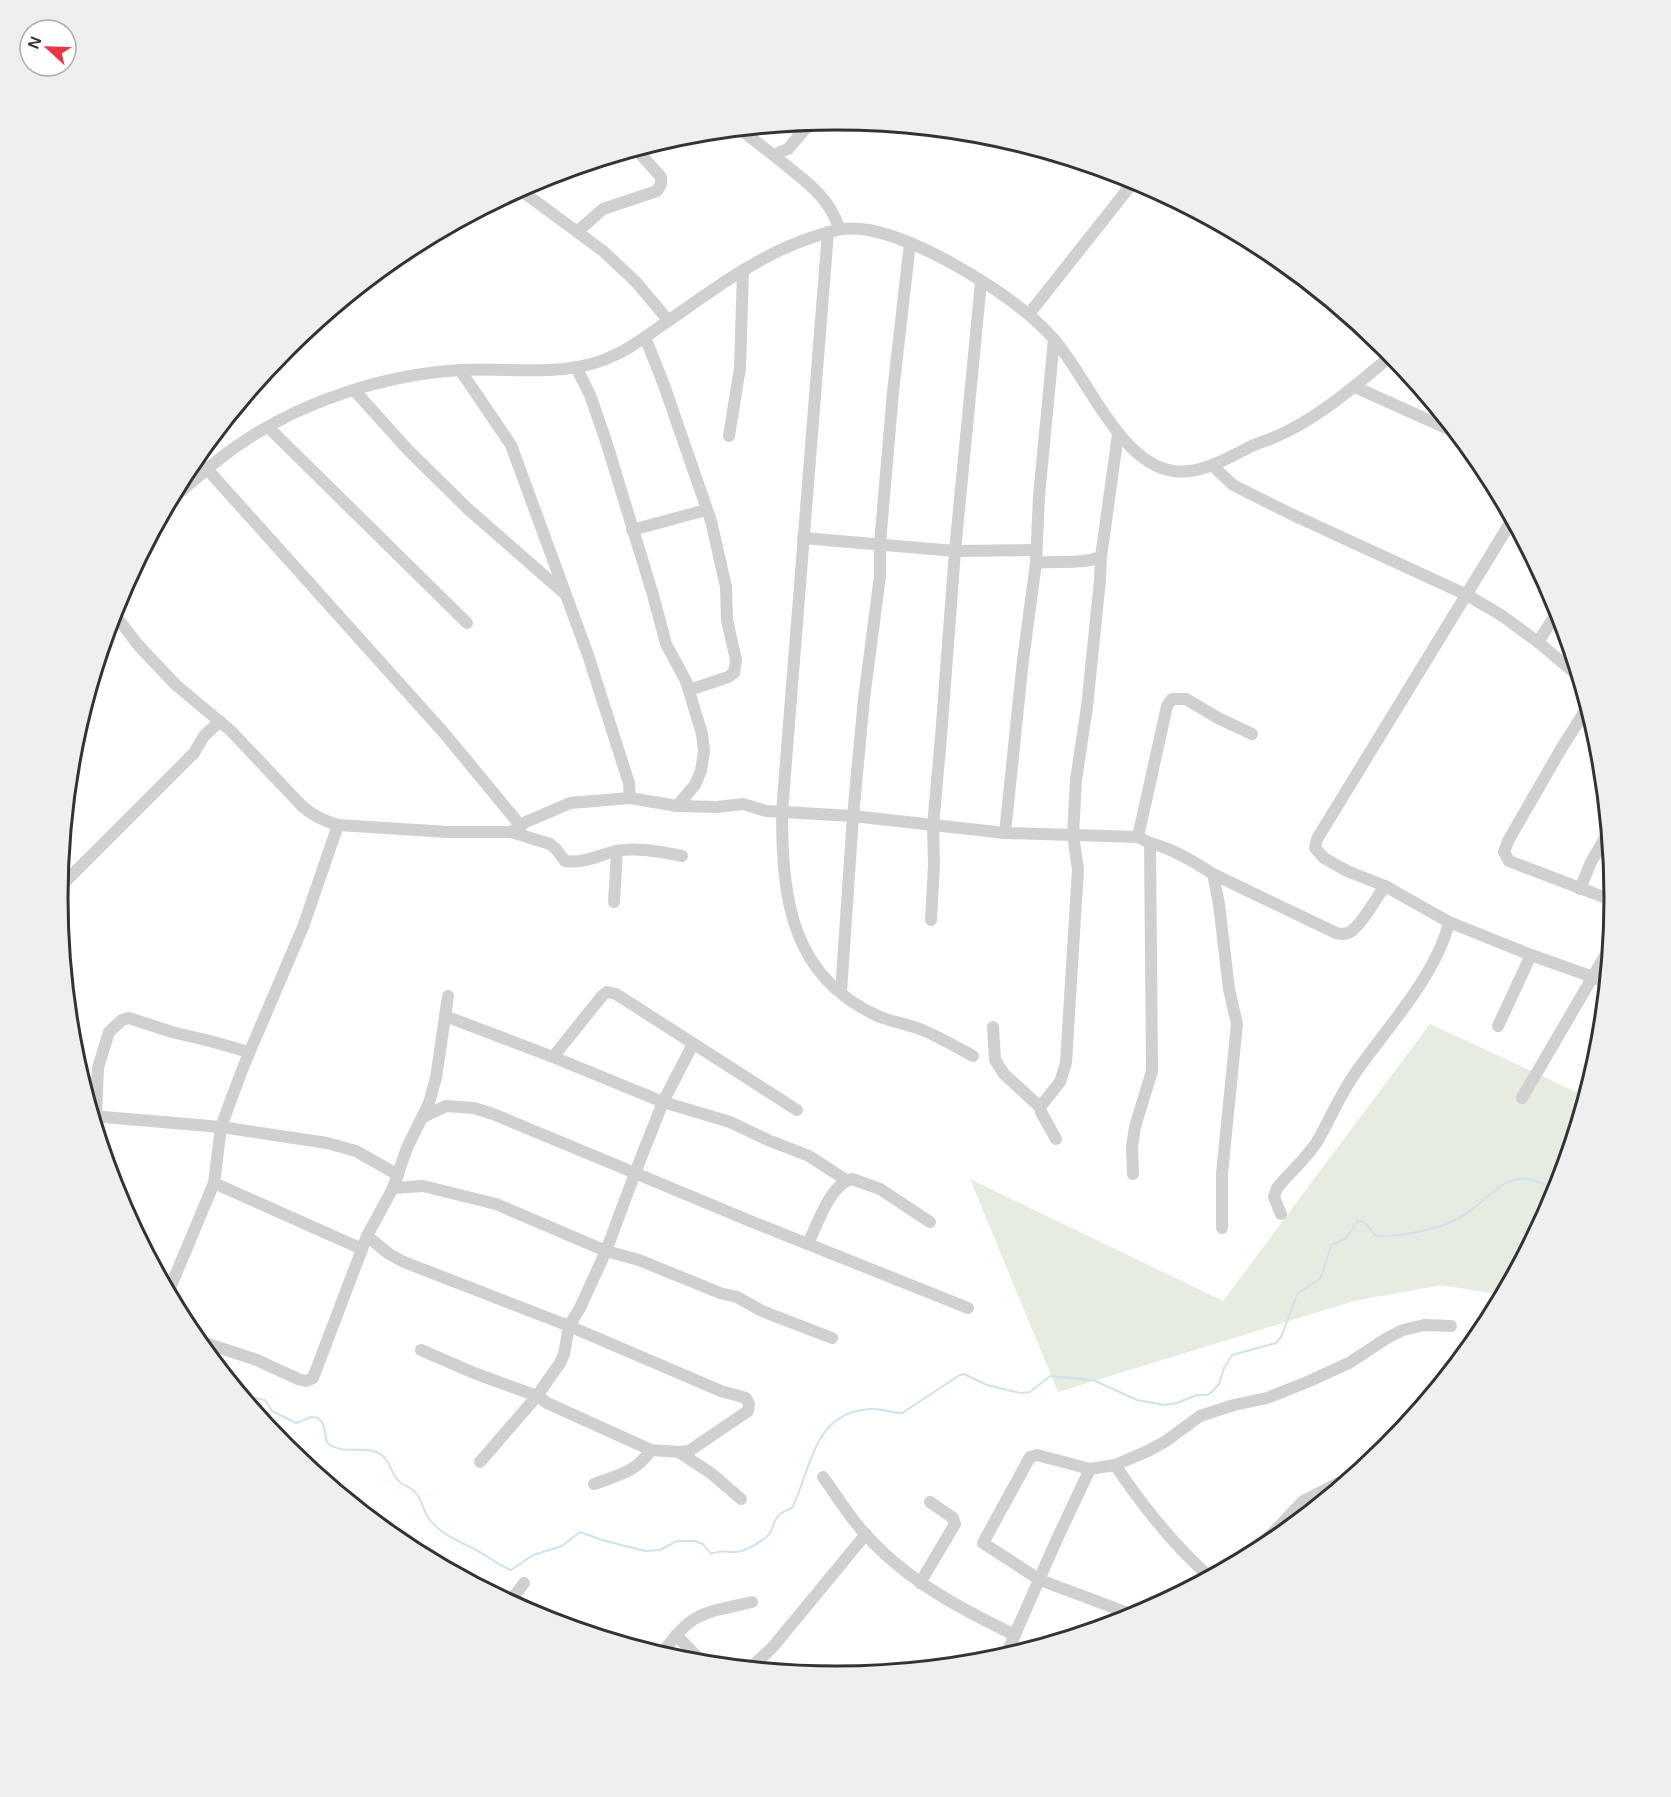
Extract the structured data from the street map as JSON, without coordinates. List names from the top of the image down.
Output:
{
  "north": "left"
}
